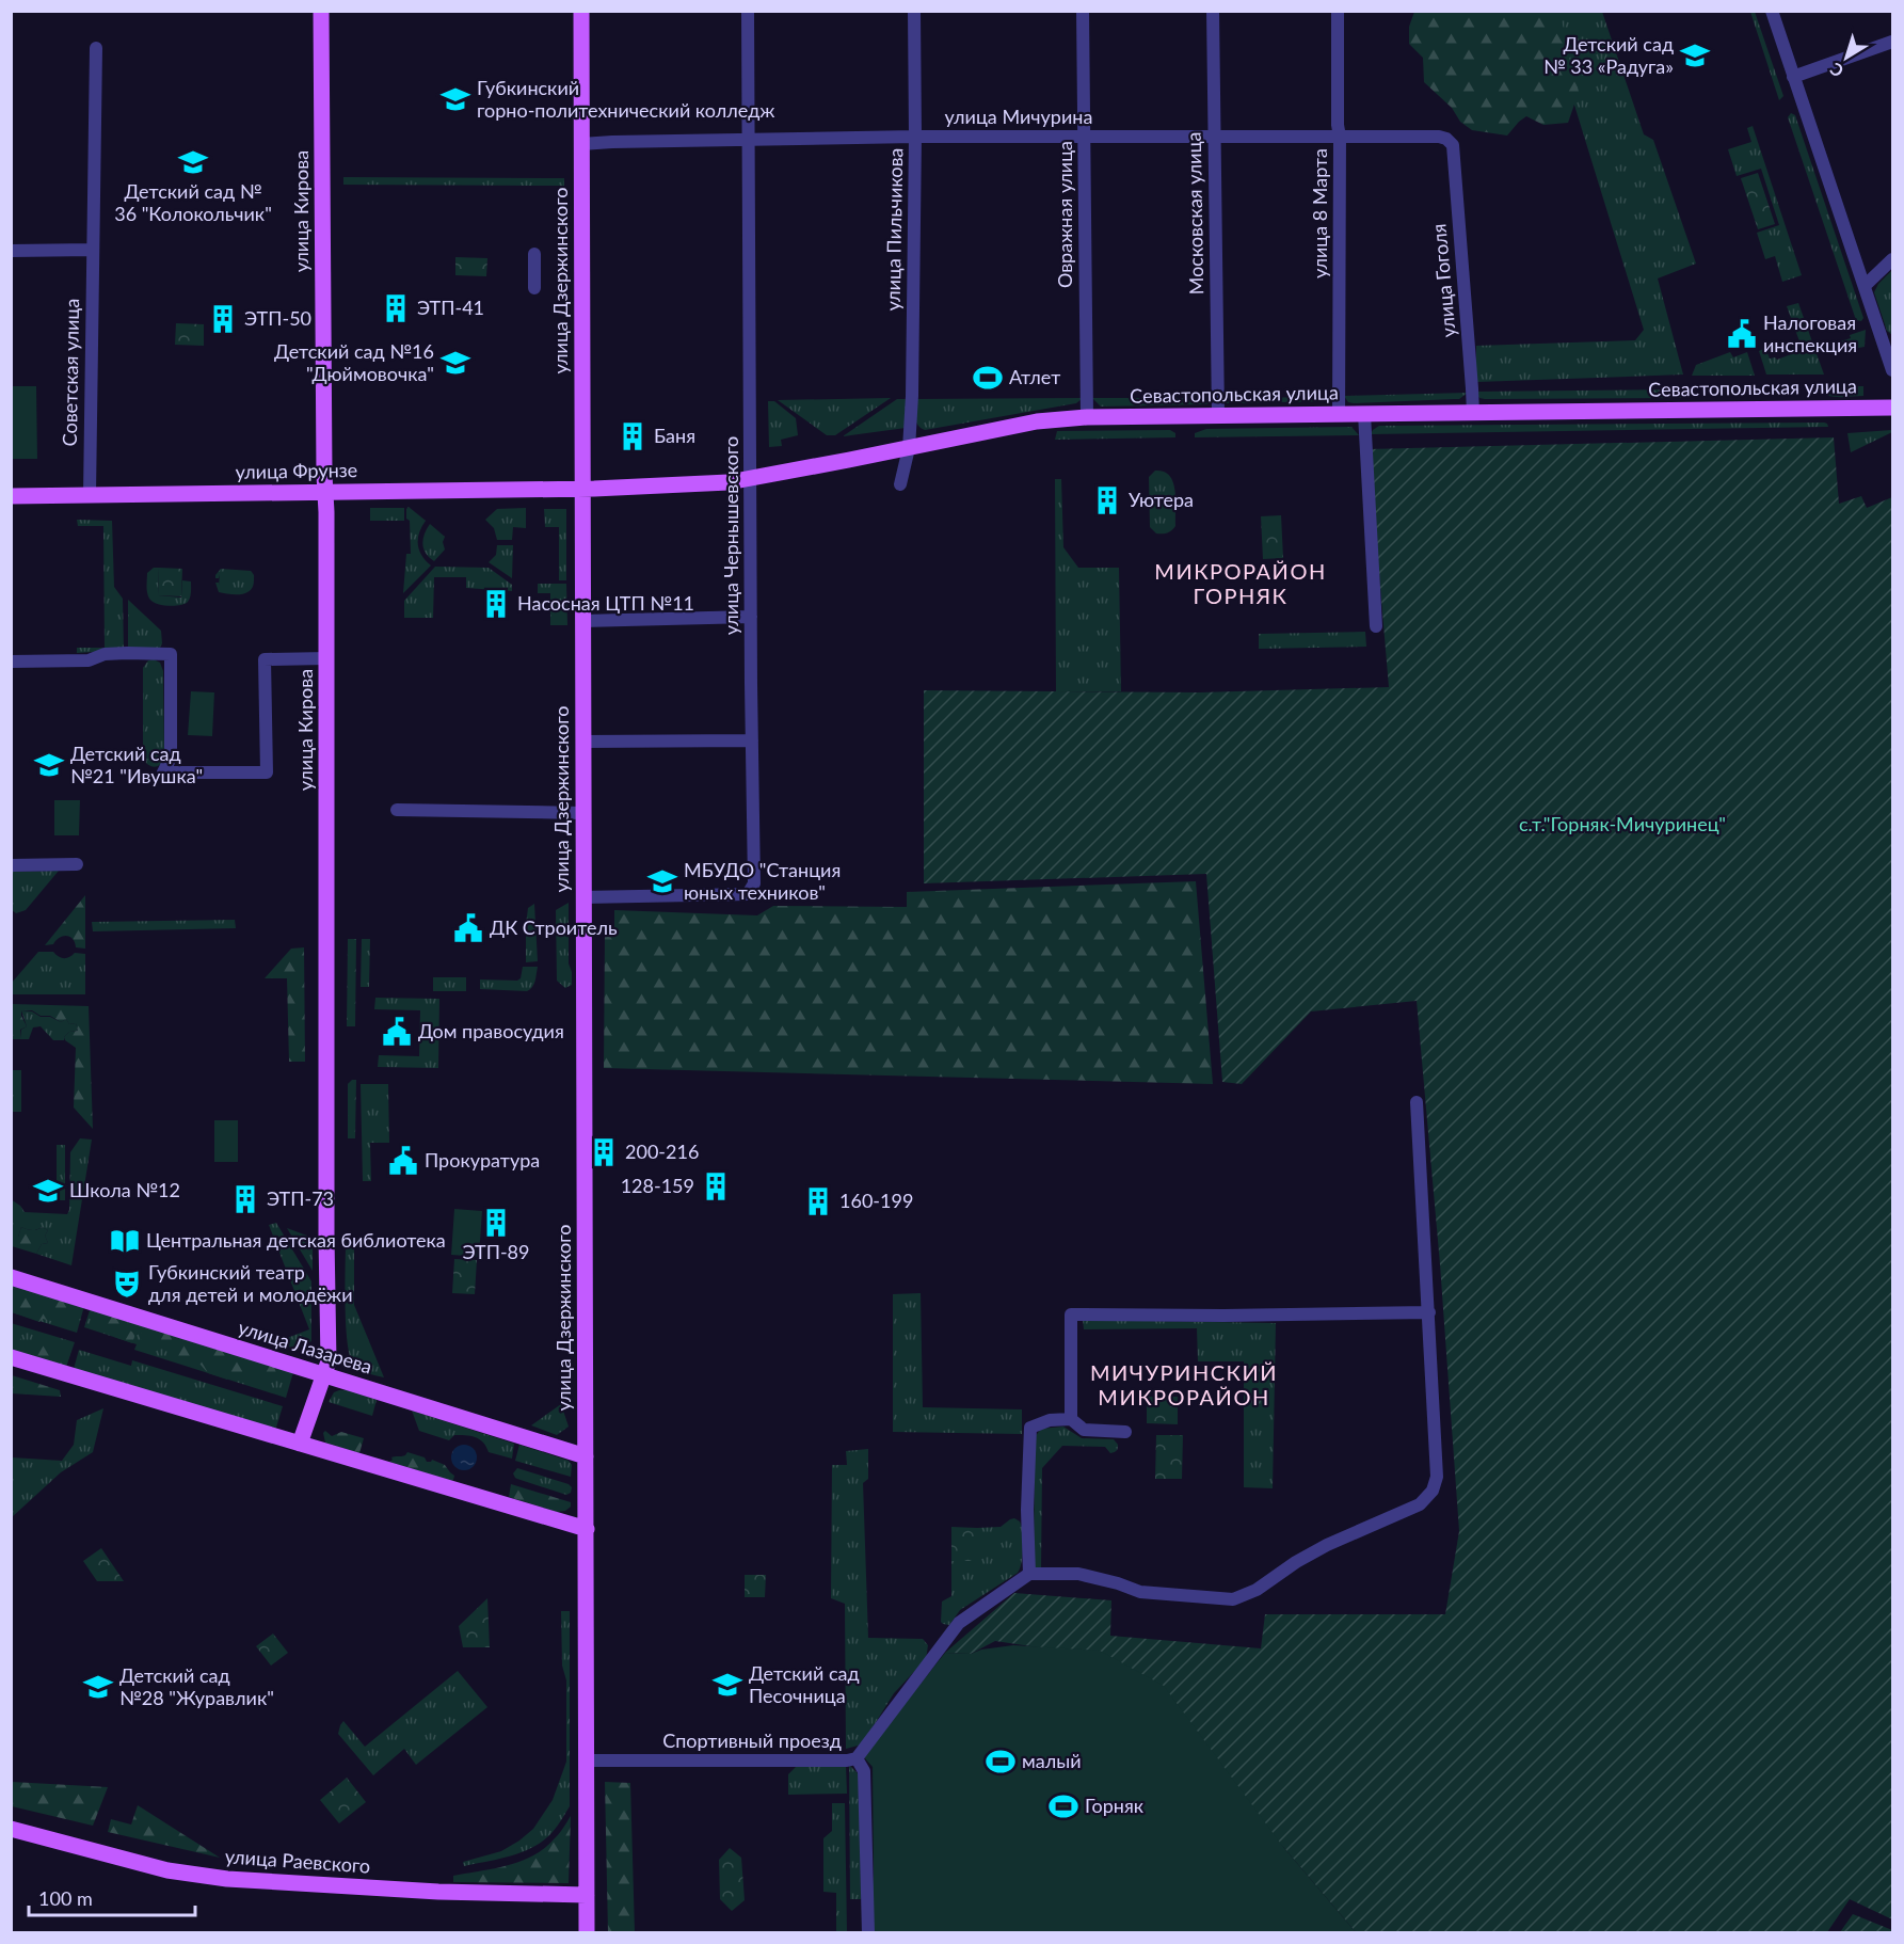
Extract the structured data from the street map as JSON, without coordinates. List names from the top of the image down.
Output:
{
  "streets": {
    "main road": [
      "улица Кирова",
      "улица Дзержинского",
      "Севастопольская улица",
      "улица Фрунзе",
      "улица Лазарева",
      "улица Раевского"
    ],
    "street": [
      "улица Мичурина",
      "Московская улица",
      "улица 8 Марта",
      "Овражная улица",
      "улица Пильчикова",
      "улица Гоголя",
      "Советская улица",
      "улица Чернышевского",
      "Спортивный проезд"
    ]
  },
  "crossings": [
    ["улица Мичурина", "Московская улица"],
    ["улица Мичурина", "улица 8 Марта"],
    ["улица Мичурина", "Овражная улица"],
    ["улица Мичурина", "улица Пильчикова"],
    ["улица Мичурина", "улица Дзержинского"],
    ["улица Мичурина", "улица Гоголя"],
    ["улица Мичурина", "улица Чернышевского"],
    ["улица Кирова", "улица Фрунзе"],
    ["улица Кирова", "улица Лазарева"],
    ["Московская улица", "Севастопольская улица"],
    ["улица 8 Марта", "Севастопольская улица"],
    ["Овражная улица", "Севастопольская улица"],
    ["улица Пильчикова", "Севастопольская улица"],
    ["улица Дзержинского", "Севастопольская улица"],
    ["улица Дзержинского", "улица Фрунзе"],
    ["улица Дзержинского", "улица Чернышевского"],
    ["улица Дзержинского", "улица Лазарева"],
    ["улица Дзержинского", "Спортивный проезд"],
    ["улица Дзержинского", "улица Раевского"],
    ["улица Гоголя", "Севастопольская улица"],
    ["Советская улица", "улица Фрунзе"],
    ["Севастопольская улица", "улица Фрунзе"],
    ["Севастопольская улица", "улица Чернышевского"]
  ],
  "districts": ["МИКРОРАЙОН ГОРНЯК", "МИЧУРИНСКИЙ МИКРОРАЙОН"],
  "parks": ["с.т.\"Горняк-Мичуринец\""],
  "places": {
    "school or university": [
      "Детский сад № 33 «Радуга»",
      "Губкинский горно-политехнический колледж",
      "Детский сад № 36 \"Колокольчик\"",
      "Детский сад №16 \"Дюймовочка\"",
      "Детский сад №21 \"Ивушка\"",
      "МБУДО \"Станция юных техников\"",
      "Школа №12",
      "Детский сад Песочница",
      "Детский сад №28 \"Журавлик\""
    ],
    "building": [
      "ЭТП-41",
      "ЭТП-50",
      "Баня",
      "Уютера",
      "Насосная ЦТП №11",
      "200-216",
      "128-159",
      "ЭТП-73",
      "160-199",
      "ЭТП-89"
    ],
    "public building": [
      "Налоговая инспекция",
      "ДК Строитель",
      "Дом правосудия",
      "Прокуратура"
    ],
    "sports": ["Атлет", "малый", "Горняк"],
    "library": ["Центральная детская библиотека"],
    "theatre": ["Губкинский театр для детей и молодёжи"]
  },
  "scale_bar": "100 m",
  "north": "bottom left"
}
